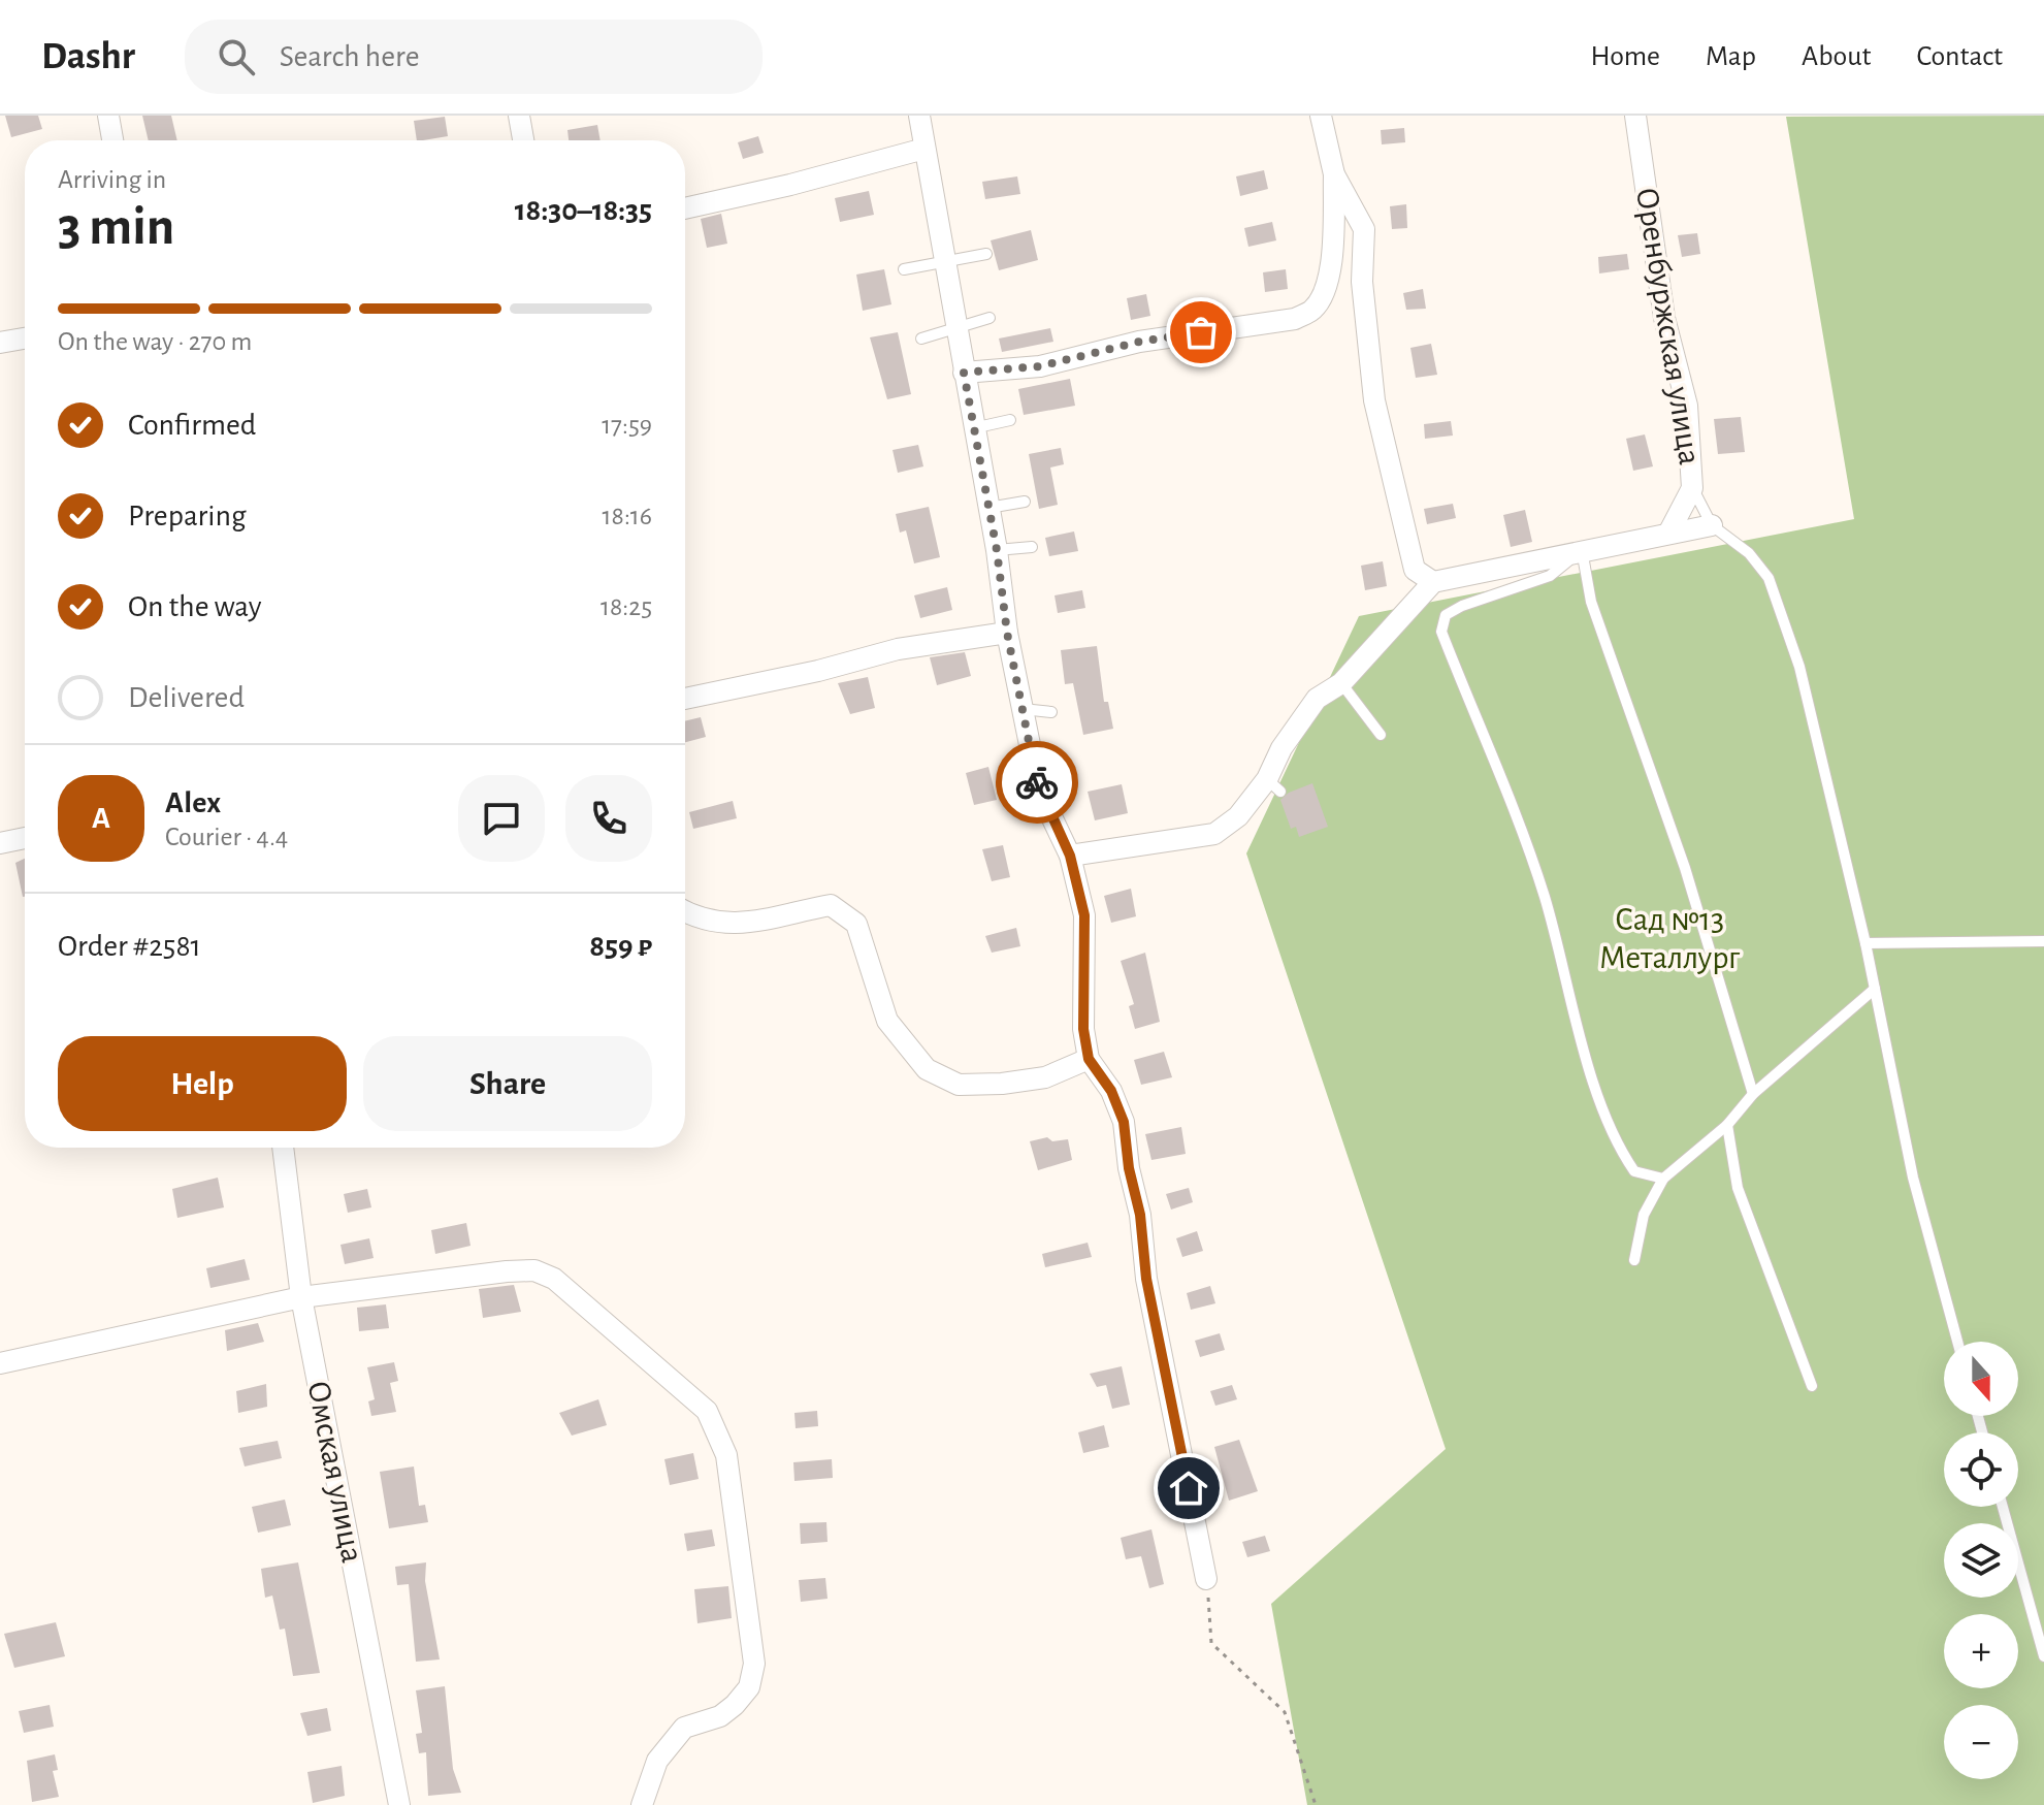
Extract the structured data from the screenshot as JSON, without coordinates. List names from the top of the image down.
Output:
{
  "streets": {
    "street": ["Оренбуржская улица", "Омская улица"]
  },
  "parks": ["Сад №13 Металлург"],
  "north": "bottom",
  "page": {
    "header": "Dashr",
    "search": "Search here",
    "nav": [
      "Home",
      "Map",
      "About",
      "Contact"
    ],
    "heading": ["3 min", "Arriving in", "18:30–18:35"],
    "panel": [
      "Alex",
      "Courier · 4.4",
      "Order #2581",
      "859 ₽"
    ],
    "bar": "On the way · 270 m",
    "list": [
      ["Confirmed", "17:59"],
      ["Preparing", "18:16"],
      ["On the way", "18:25"],
      "Delivered"
    ],
    "round": "A",
    "buttons": ["Help", "Share"],
    "map_buttons": ["+", "−"]
  }
}
